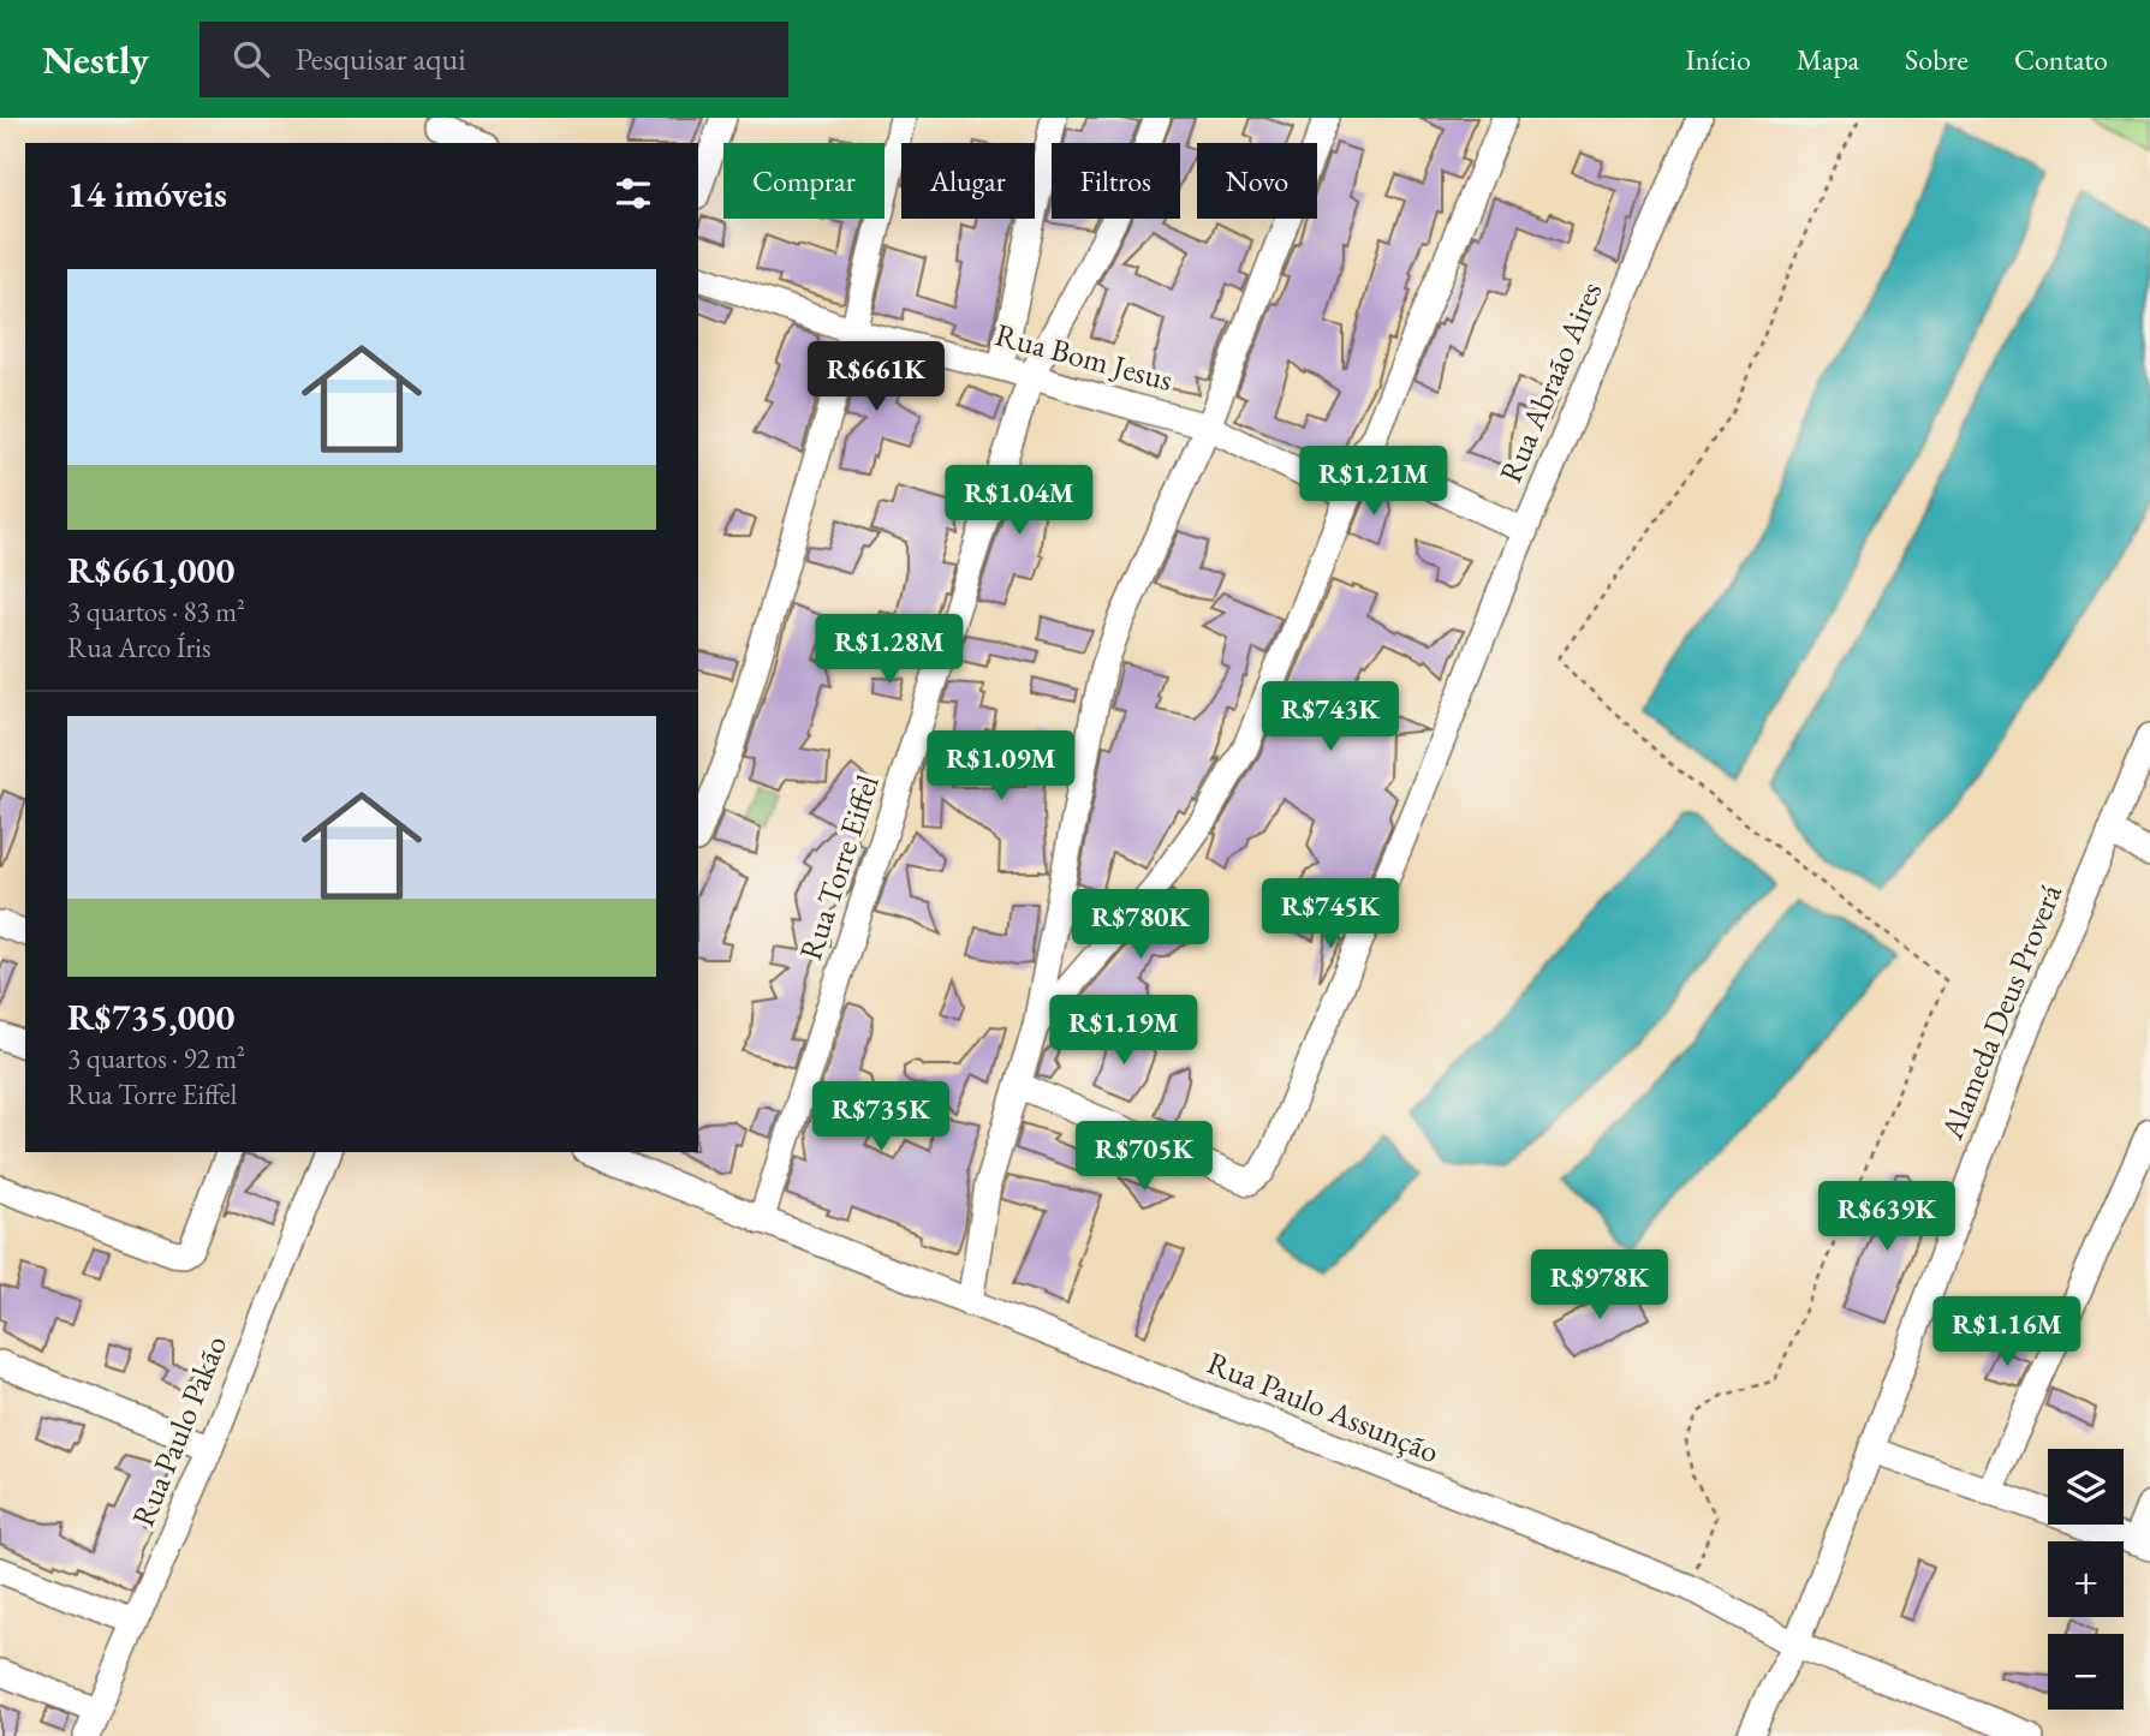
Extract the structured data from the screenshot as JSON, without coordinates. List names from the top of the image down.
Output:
{
  "streets": {
    "street": [
      "Rua Bom Jesus",
      "Rua Abraão Aires",
      "Rua Torre Eiffel",
      "Alameda Deus Proverá",
      "Rua Paulo Assunção",
      "Rua Paulo Pakão"
    ]
  },
  "crossings": [
    ["Rua Bom Jesus", "Rua Torre Eiffel"],
    ["Rua Torre Eiffel", "Rua Paulo Assunção"],
    ["Alameda Deus Proverá", "Rua Paulo Assunção"]
  ],
  "page": {
    "header": "Nestly",
    "search": "Pesquisar aqui",
    "nav": [
      "Início",
      "Mapa",
      "Sobre",
      "Contato"
    ],
    "chip": [
      "Comprar",
      "Alugar",
      "Filtros",
      "Novo"
    ],
    "heading": "14 imóveis",
    "list": [
      {
        "name": "R$661,000",
        "note": "3 quartos · 83 m² · Rua Arco Íris"
      },
      {
        "name": "R$735,000",
        "note": "3 quartos · 92 m² · Rua Torre Eiffel"
      }
    ],
    "price": [
      "R$661K",
      "R$1.21M",
      "R$1.04M",
      "R$1.28M",
      "R$743K",
      "R$1.09M",
      "R$745K",
      "R$780K",
      "R$1.19M",
      "R$735K",
      "R$705K",
      "R$639K",
      "R$978K",
      "R$1.16M"
    ],
    "map_buttons": ["+", "−"]
  }
}
